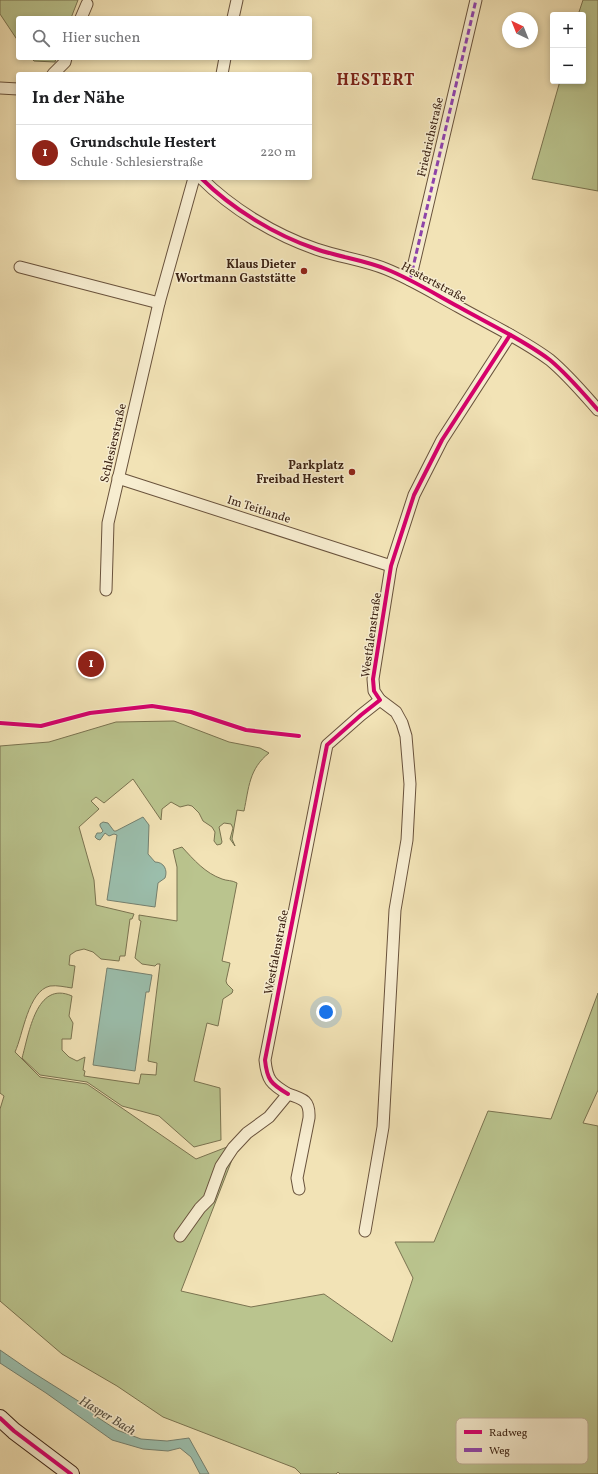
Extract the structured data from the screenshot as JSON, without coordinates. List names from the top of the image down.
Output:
{
  "streets": {
    "street": [
      "Friedrichstraße",
      "Hestertstraße",
      "Schlesierstraße",
      "Im Teitlande",
      "Westfalenstraße"
    ]
  },
  "crossings": [
    ["Friedrichstraße", "Hestertstraße"],
    ["Hestertstraße", "Westfalenstraße"],
    ["Schlesierstraße", "Im Teitlande"],
    ["Im Teitlande", "Westfalenstraße"]
  ],
  "districts": ["HESTERT"],
  "water": ["Hasper Bach"],
  "places": ["Klaus Dieter Wortmann Gaststätte", "Parkplatz Freibad Hestert"],
  "legend": ["Radweg", "Weg"],
  "north": "top left",
  "page": {
    "map_buttons": ["+", "−"],
    "search": "Hier suchen",
    "heading": "In der Nähe",
    "list": [
      {
        "mark": "1",
        "name": "Grundschule Hestert",
        "note": "Schule · Schlesierstraße",
        "value": "220 m"
      }
    ],
    "pins": "1"
  }
}
